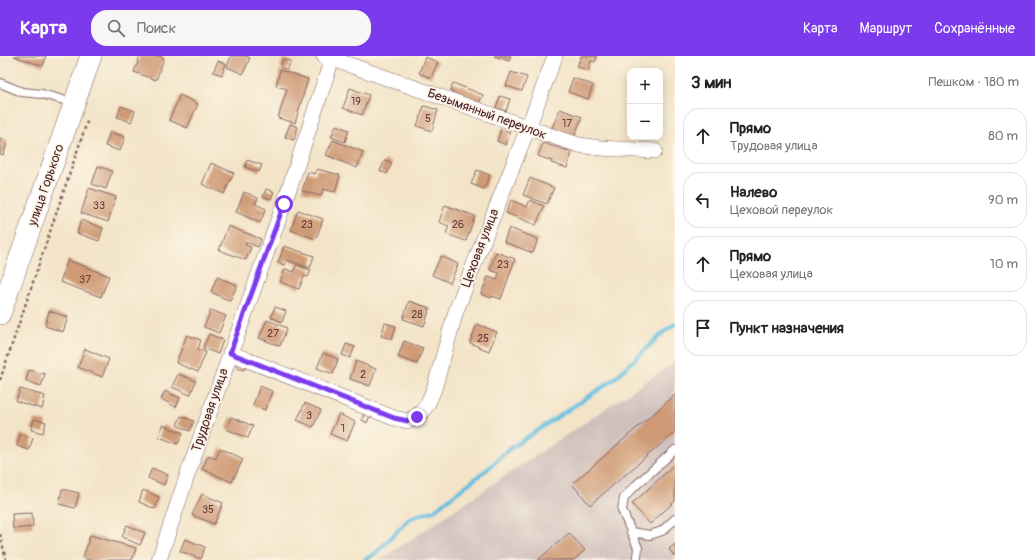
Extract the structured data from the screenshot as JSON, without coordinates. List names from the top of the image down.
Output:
{
  "streets": {
    "main road": ["улица Горького"],
    "street": ["Безымянный переулок", "Цеховая улица", "Трудовая улица"]
  },
  "crossings": [
    ["Безымянный переулок", "Цеховая улица"],
    ["Безымянный переулок", "Трудовая улица"],
    ["Цеховая улица", "Трудовая улица"]
  ],
  "house_numbers": [
    "19",
    "5",
    "17",
    "33",
    "23",
    "26",
    "23",
    "37",
    "28",
    "27",
    "25",
    "2",
    "3",
    "1",
    "35"
  ],
  "page": {
    "header": "Карта",
    "search": "Поиск",
    "nav": ["Карта", "Маршрут", "Сохранённые"],
    "heading": ["3 мин", "Пешком · 180 m"],
    "map_buttons": ["+", "−"],
    "list": [
      ["Прямо", "Трудовая улица", "80 m"],
      ["Налево", "Цеховой переулок", "90 m"],
      ["Прямо", "Цеховая улица", "10 m"],
      "Пункт назначения"
    ]
  }
}
